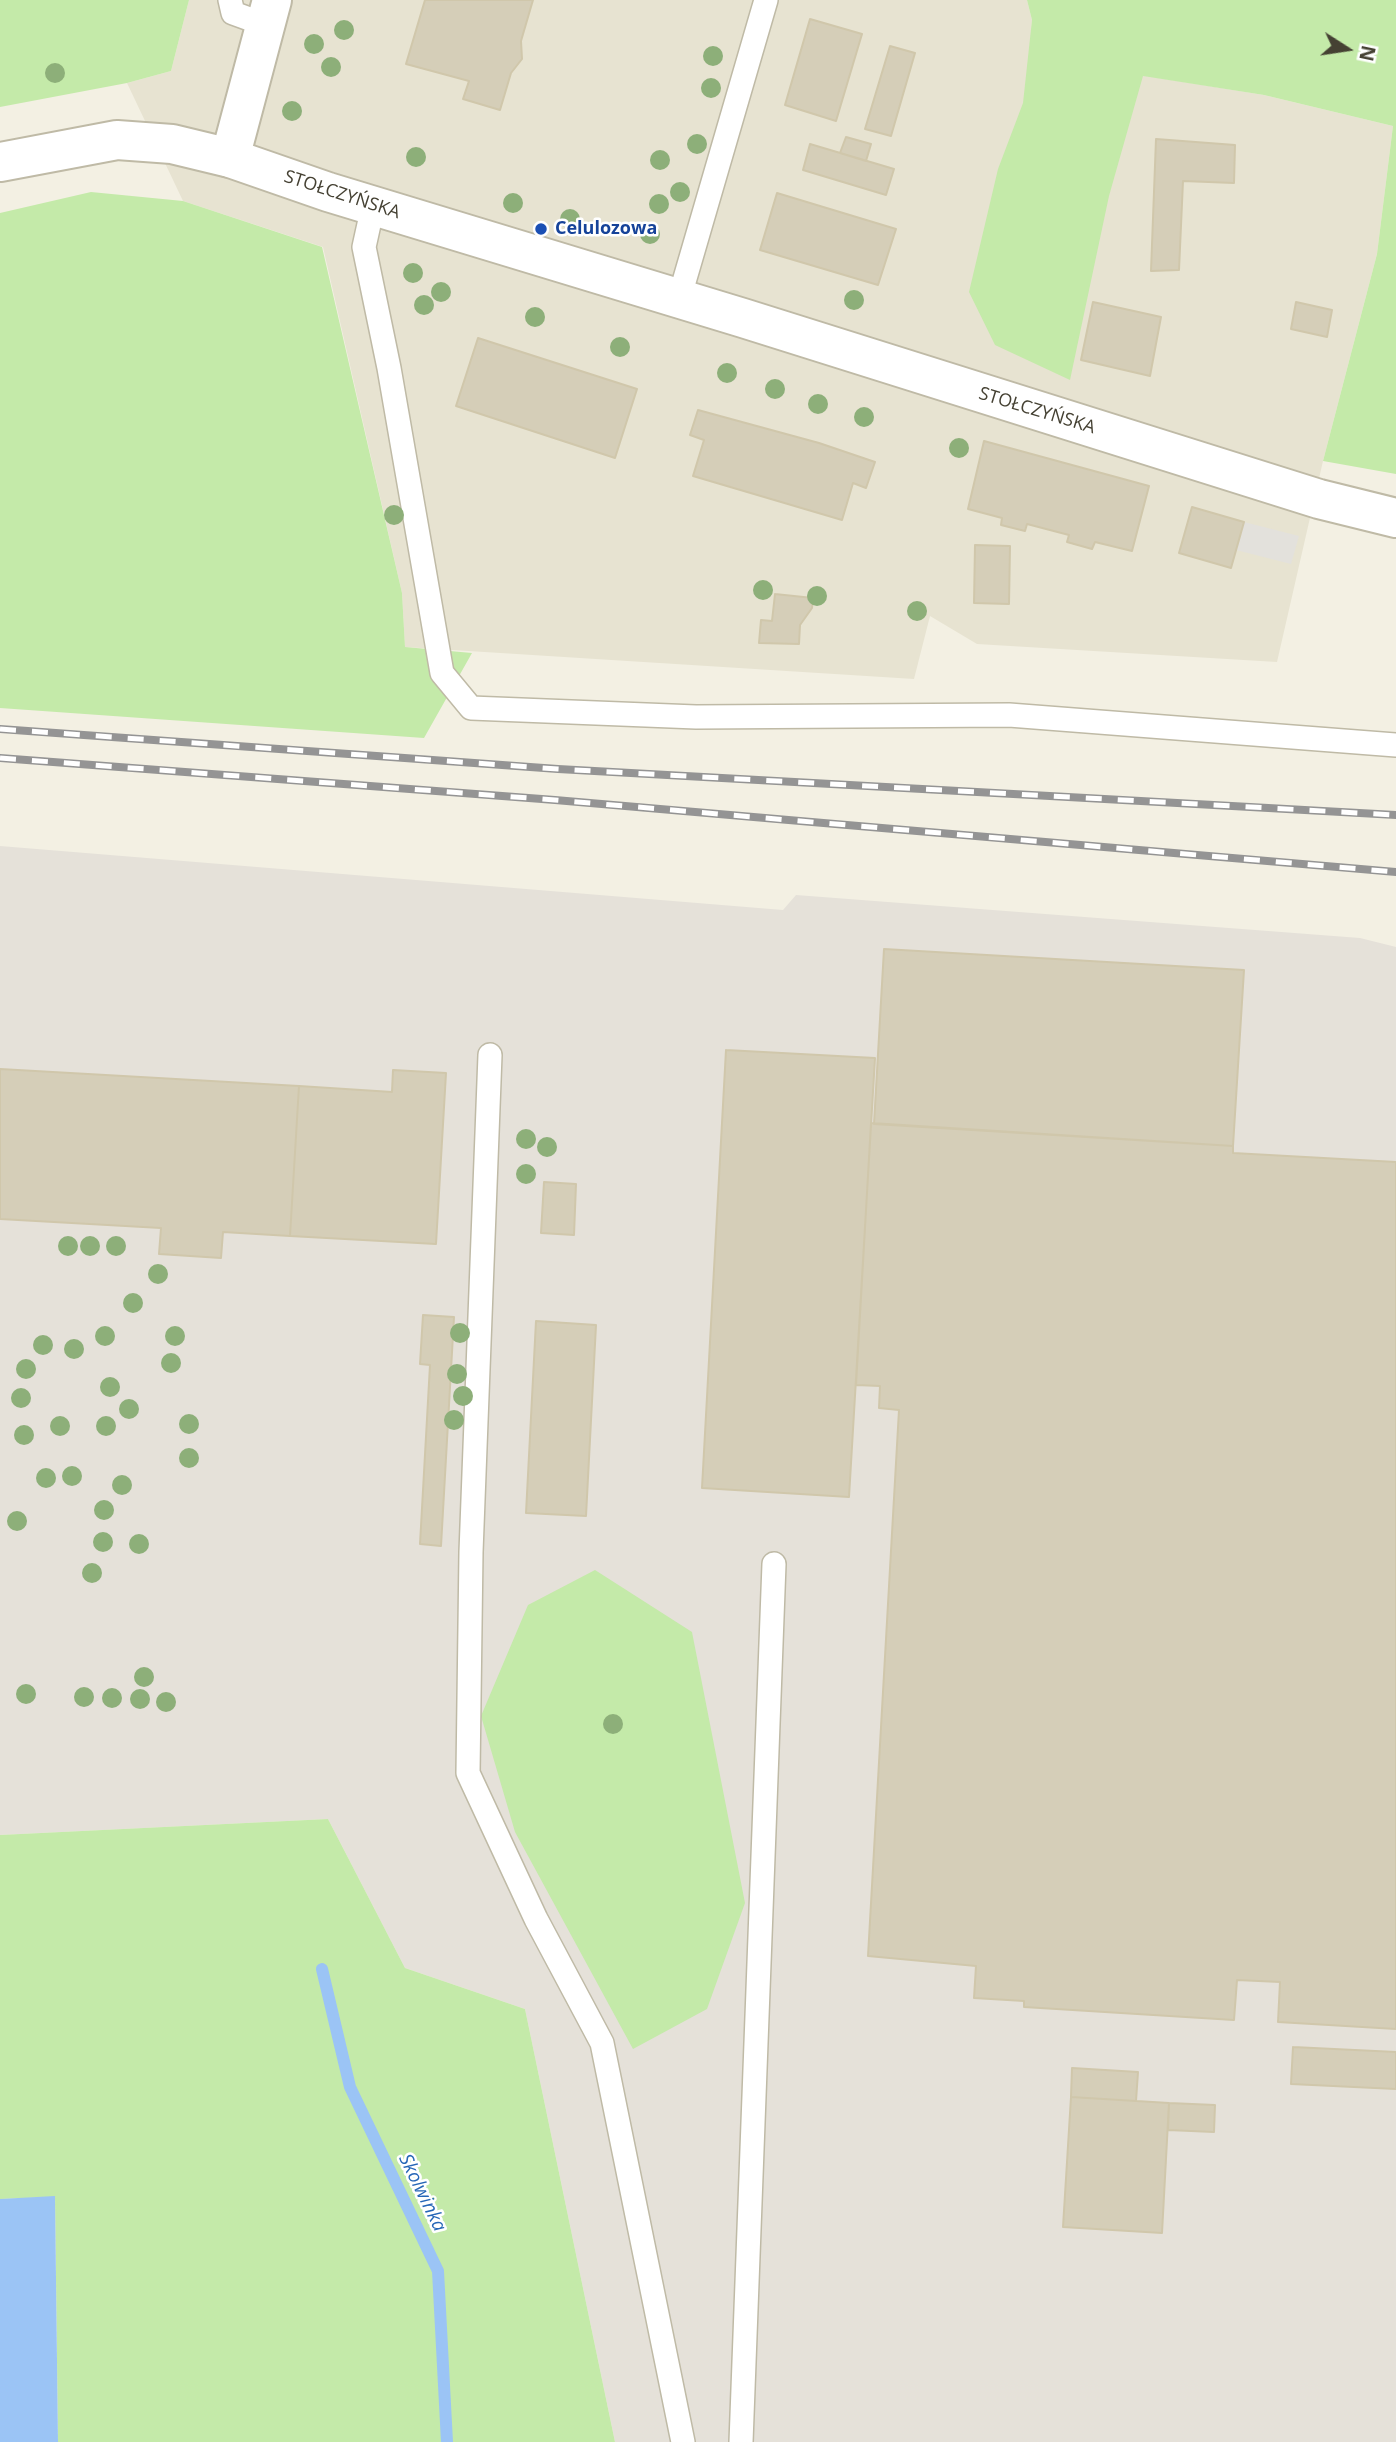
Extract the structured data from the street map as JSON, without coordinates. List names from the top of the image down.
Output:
{
  "streets": {
    "street": ["STOŁCZYŃSKA"]
  },
  "water": ["Skolwinka"],
  "places": ["Celulozowa"],
  "north": "right"
}
